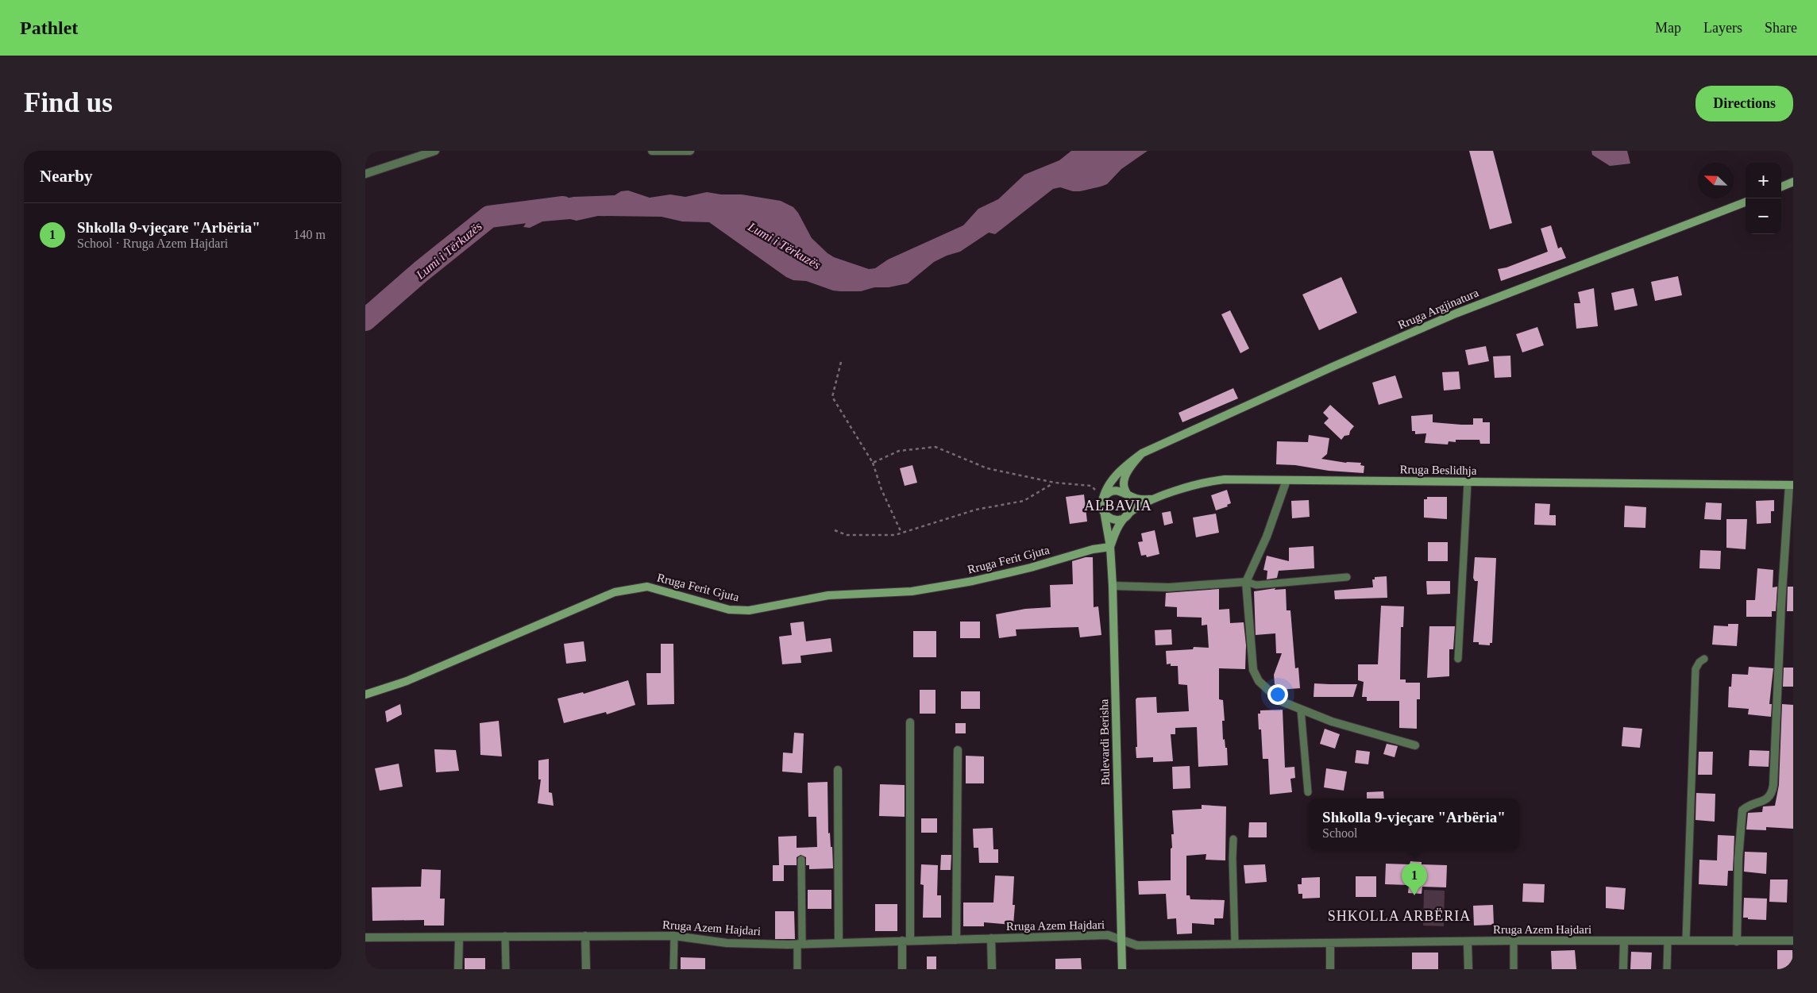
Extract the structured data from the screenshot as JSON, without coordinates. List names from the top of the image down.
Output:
{
  "streets": {
    "street": [
      "Rruga Argjinatura",
      "Rruga Beslidhja",
      "Rruga Ferit Gjuta",
      "Bulevardi Berisha",
      "Rruga Azem Hajdari"
    ]
  },
  "crossings": [
    ["Rruga Argjinatura", "Rruga Beslidhja"],
    ["Rruga Argjinatura", "Bulevardi Berisha"],
    ["Rruga Beslidhja", "Rruga Ferit Gjuta"],
    ["Rruga Beslidhja", "Bulevardi Berisha"],
    ["Rruga Ferit Gjuta", "Bulevardi Berisha"],
    ["Bulevardi Berisha", "Rruga Azem Hajdari"]
  ],
  "districts": ["ALBAVIA", "SHKOLLA ARBËRIA"],
  "water": ["Lumi i Tërkuzës"],
  "north": "top left",
  "page": {
    "header": "Pathlet",
    "nav": ["Map", "Layers", "Share"],
    "buttons": "Directions",
    "title": "Find us",
    "heading": "Nearby",
    "map_buttons": ["+", "−"],
    "list": [
      {
        "mark": "1",
        "name": "Shkolla 9-vjeçare \"Arbëria\"",
        "note": "School · Rruga Azem Hajdari",
        "value": "140 m"
      }
    ],
    "popup": ["Shkolla 9-vjeçare \"Arbëria\"", "School"],
    "pins": "1"
  }
}
